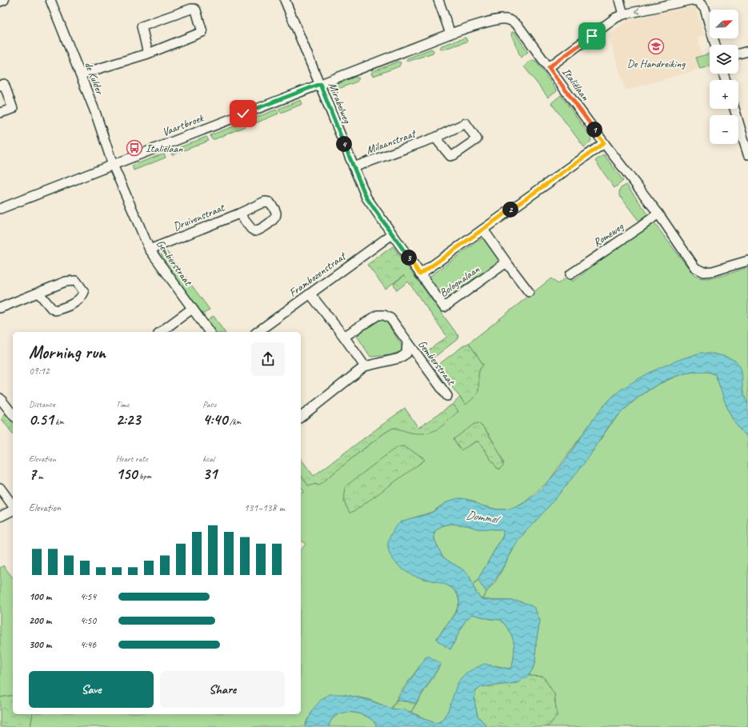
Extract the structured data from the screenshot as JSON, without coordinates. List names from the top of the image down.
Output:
{
  "streets": {
    "street": [
      "de Kulder",
      "Italiëlaan",
      "Mirabelweg",
      "Vaartbroek",
      "Milaanstraat",
      "Druivenstraat",
      "Romeweg",
      "Gemberstraat",
      "Frambozenstraat",
      "Bolognalaan"
    ]
  },
  "crossings": [
    ["de Kulder", "Vaartbroek"],
    ["de Kulder", "Gemberstraat"],
    ["Italiëlaan", "Mirabelweg"],
    ["Italiëlaan", "Vaartbroek"],
    ["Italiëlaan", "Romeweg"],
    ["Mirabelweg", "Vaartbroek"],
    ["Mirabelweg", "Milaanstraat"],
    ["Mirabelweg", "Frambozenstraat"],
    ["Mirabelweg", "Bolognalaan"],
    ["Vaartbroek", "Gemberstraat"],
    ["Druivenstraat", "Gemberstraat"]
  ],
  "water": ["Dommel"],
  "places": {
    "school or university": ["De Handreiking"],
    "bus stop": ["Italiëlaan"]
  },
  "north": "top right",
  "page": {
    "map_buttons": ["+", "−"],
    "pins": [
      "1",
      "4",
      "2",
      "3"
    ],
    "heading": ["Morning run", "09:12"],
    "stats": [
      ["Distance", "0.51 km"],
      ["Time", "2:23"],
      ["Pace", "4:40 /km"],
      ["Elevation", "7 m"],
      ["Heart rate", "150 bpm"],
      ["kcal", "31"]
    ],
    "chart": ["Elevation", "131–138 m"],
    "list": [
      {
        "name": "100 m",
        "note": "4:54"
      },
      {
        "name": "200 m",
        "note": "4:50"
      },
      {
        "name": "300 m",
        "note": "4:46"
      }
    ],
    "buttons": ["Save", "Share"]
  }
}
